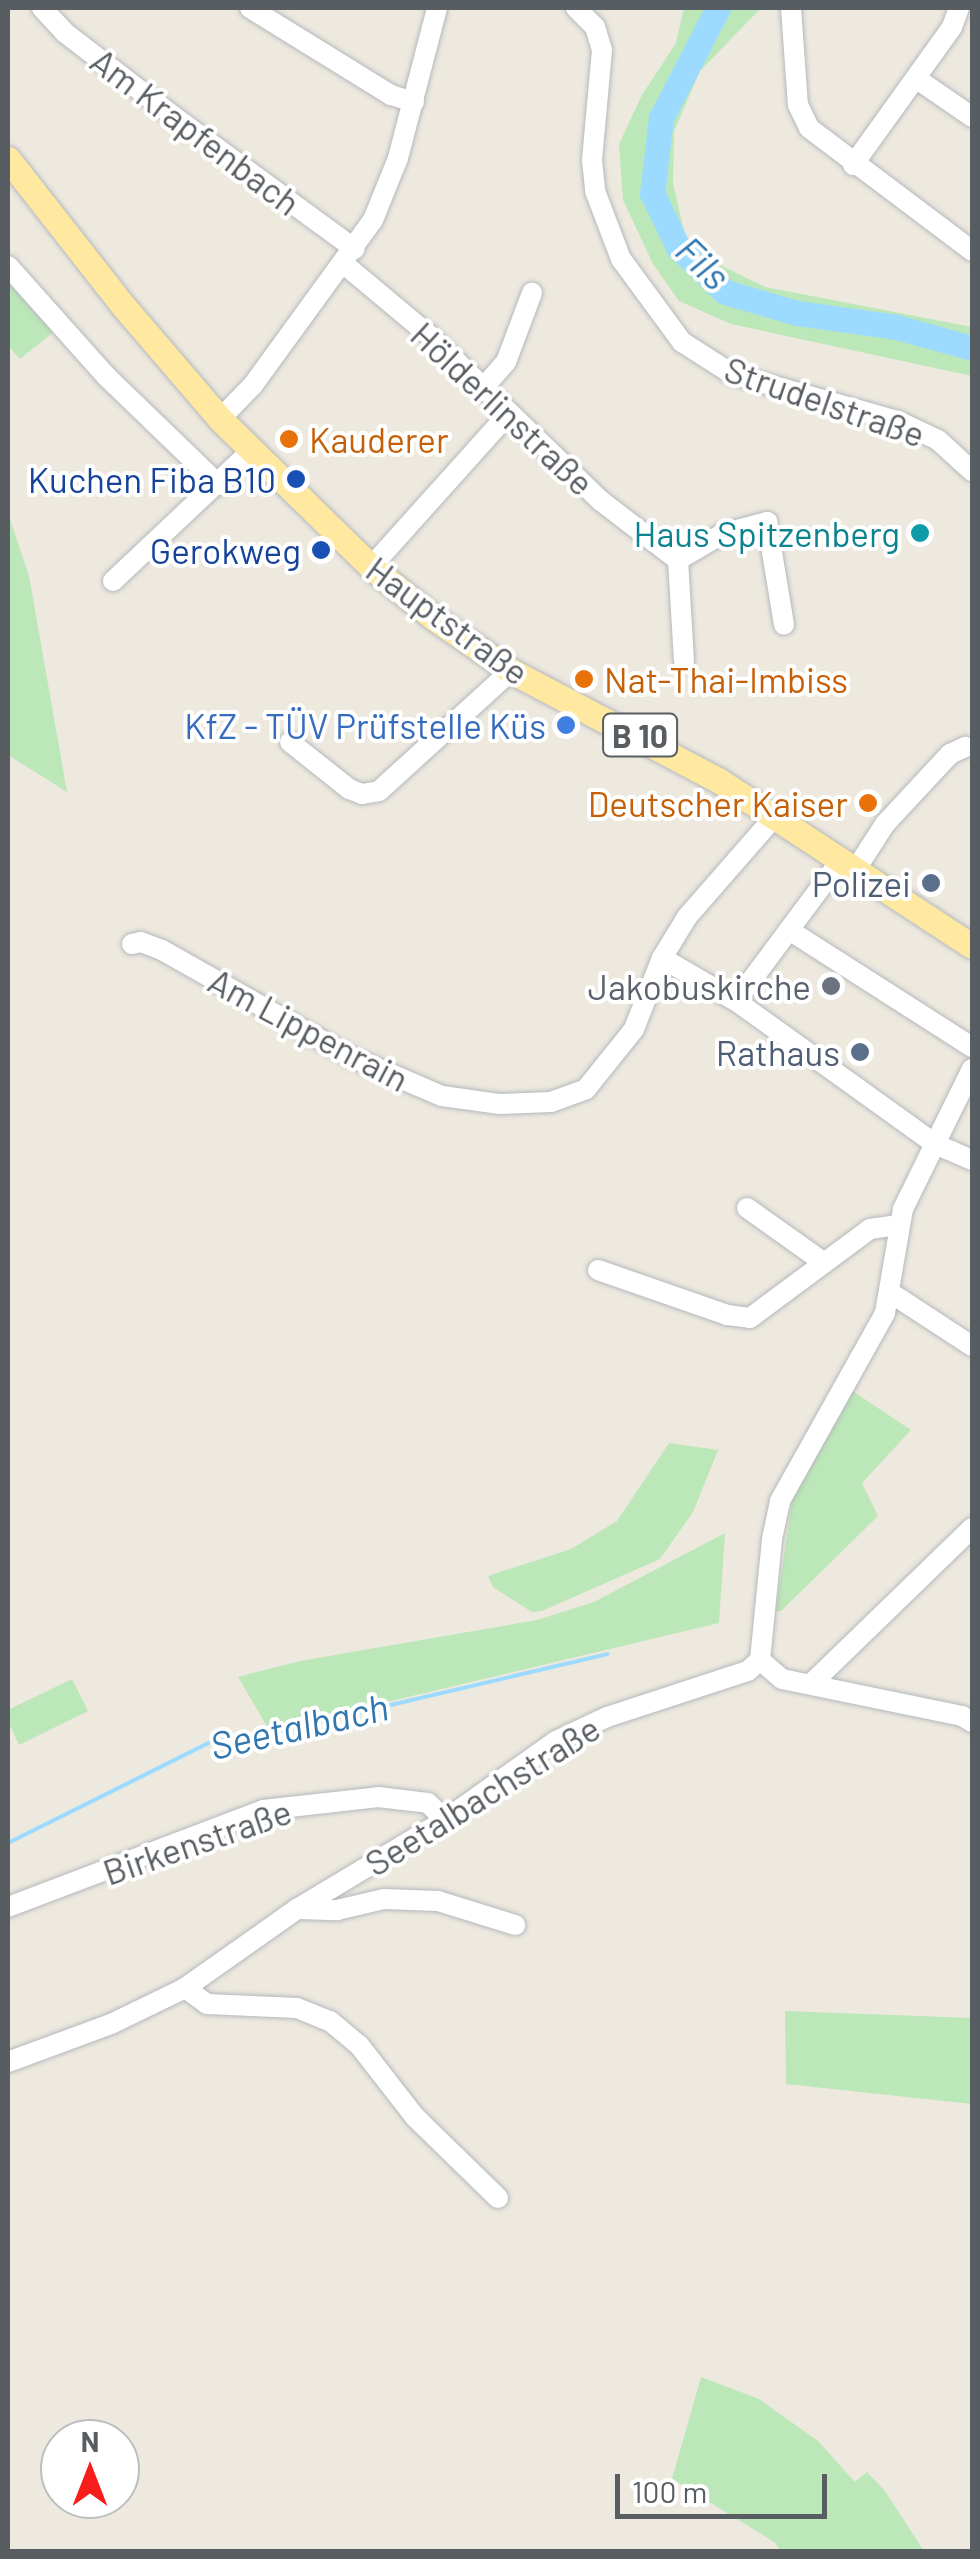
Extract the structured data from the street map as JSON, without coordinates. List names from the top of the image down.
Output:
{
  "streets": {
    "main road": ["Hauptstraße", "B 10"],
    "street": [
      "Am Krapfenbach",
      "Strudelstraße",
      "Hölderlinstraße",
      "Am Lippenrain",
      "Seetalbachstraße",
      "Birkenstraße"
    ]
  },
  "crossings": [
    ["Am Krapfenbach", "Hölderlinstraße"],
    ["Seetalbachstraße", "Birkenstraße"]
  ],
  "water": ["Fils", "Seetalbach"],
  "places": [
    "Kauderer",
    "Kuchen Fiba B10",
    "Haus Spitzenberg",
    "Gerokweg",
    "Nat-Thai-Imbiss",
    "KfZ - TÜV Prüfstelle Küs",
    "Deutscher Kaiser",
    "Polizei",
    "Jakobuskirche",
    "Rathaus"
  ],
  "scale_bar": "100 m",
  "north": "top"
}
